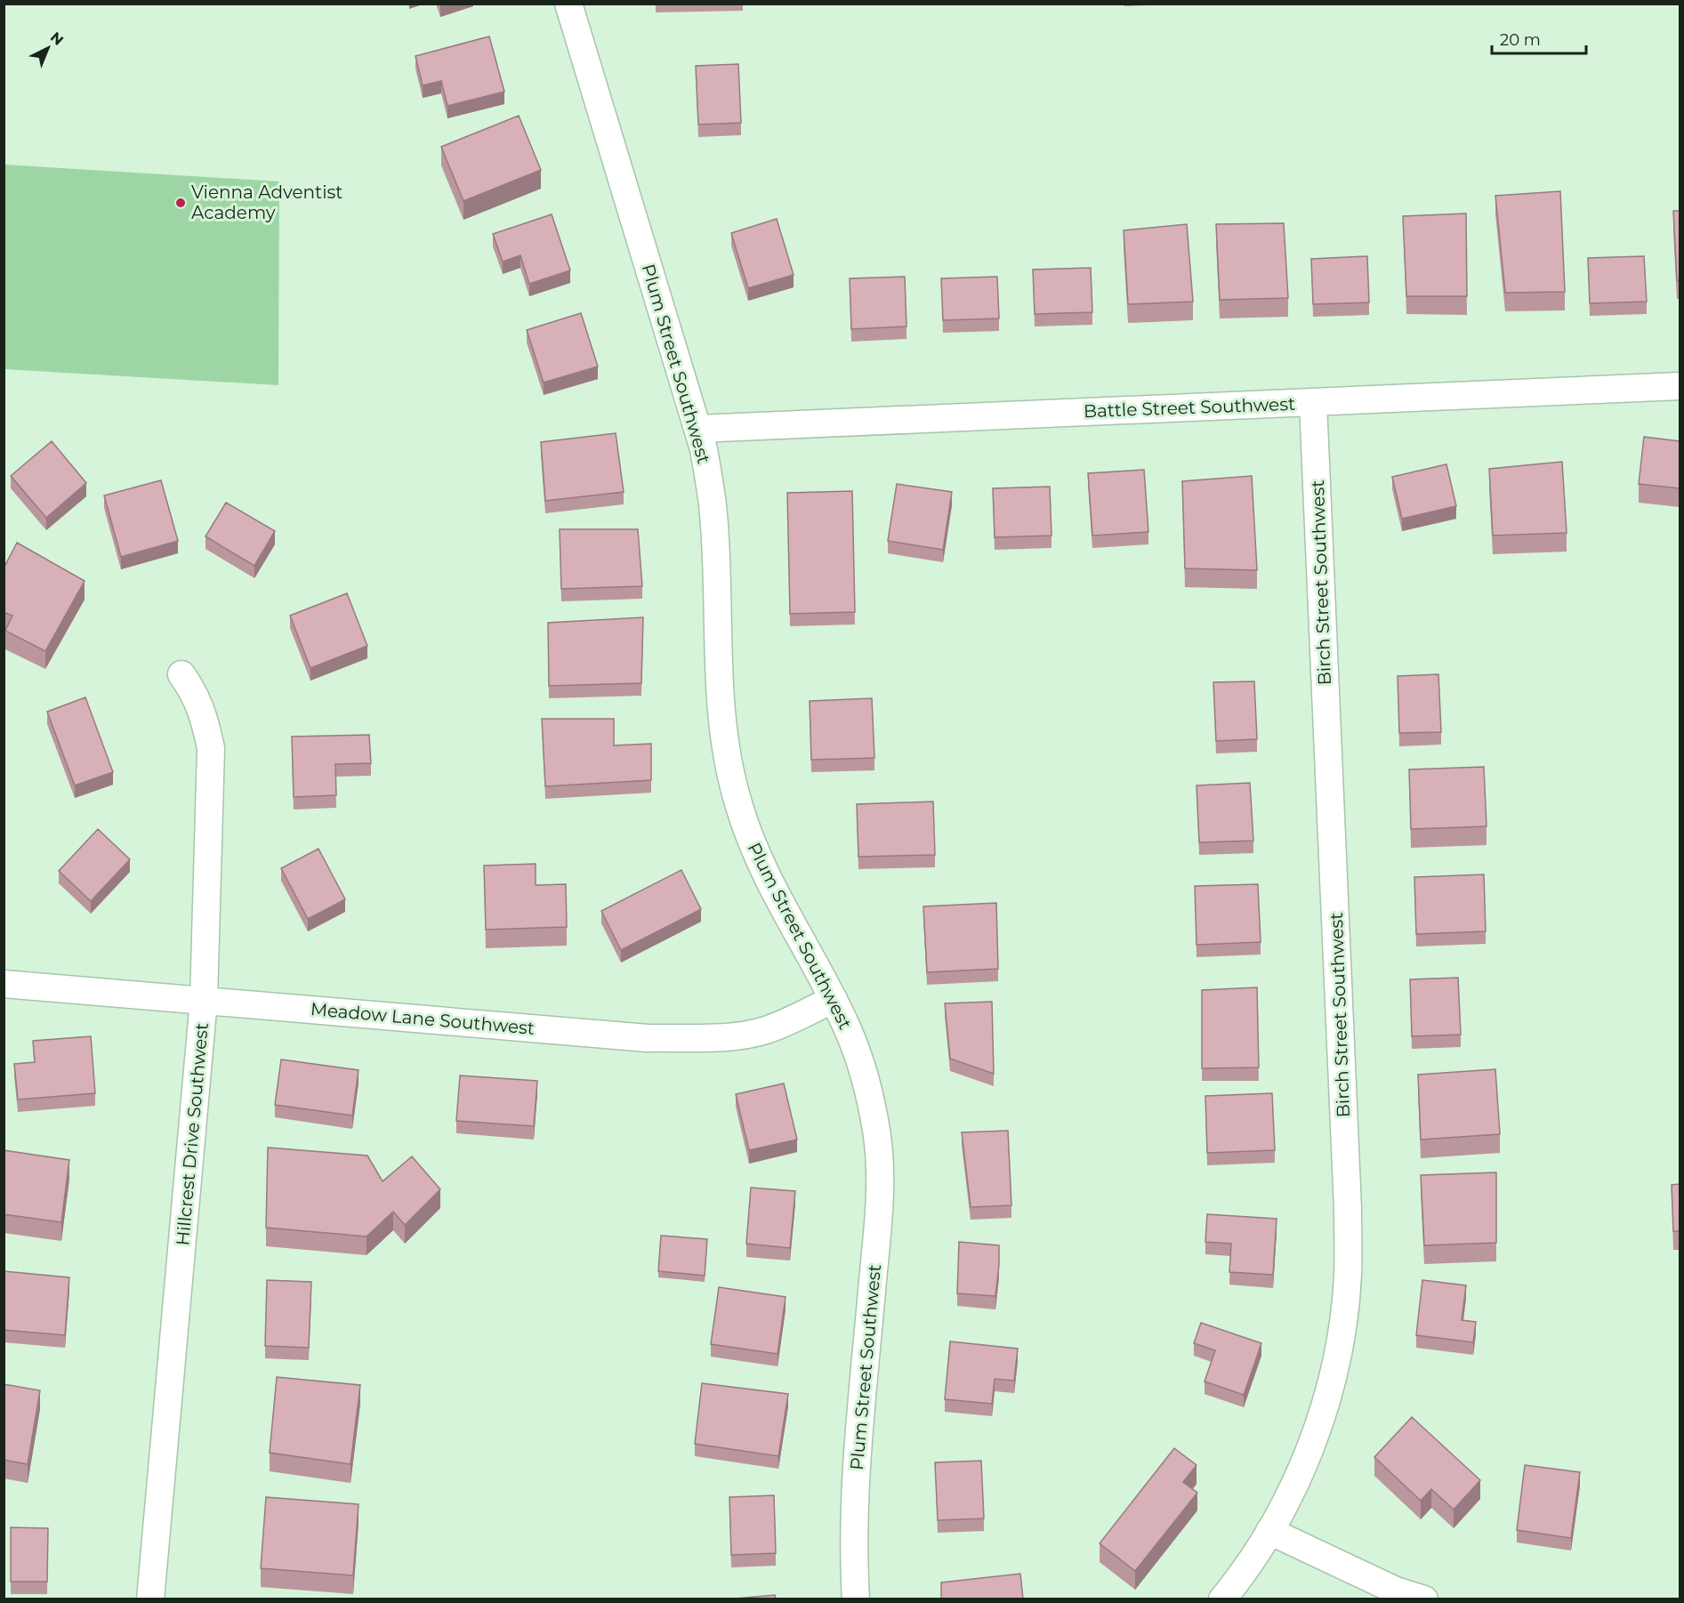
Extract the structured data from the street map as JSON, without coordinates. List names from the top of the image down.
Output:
{
  "streets": {
    "street": [
      "Plum Street Southwest",
      "Battle Street Southwest",
      "Birch Street Southwest",
      "Meadow Lane Southwest",
      "Hillcrest Drive Southwest"
    ]
  },
  "crossings": [
    ["Plum Street Southwest", "Battle Street Southwest"],
    ["Plum Street Southwest", "Meadow Lane Southwest"],
    ["Battle Street Southwest", "Birch Street Southwest"],
    ["Meadow Lane Southwest", "Hillcrest Drive Southwest"]
  ],
  "places": ["Vienna Adventist Academy"],
  "scale_bar": "20 m",
  "north": "top right"
}
